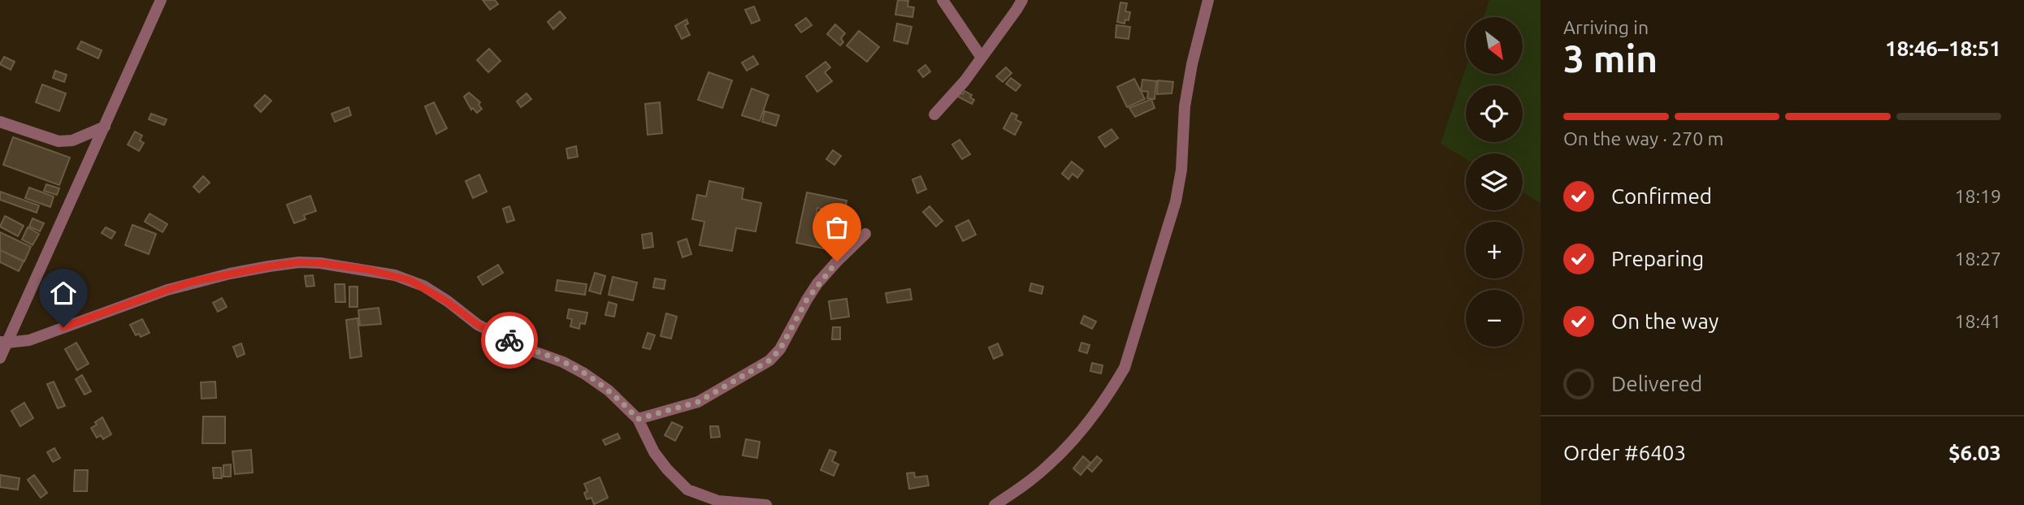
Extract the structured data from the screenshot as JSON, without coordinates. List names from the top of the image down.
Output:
{
  "north": "bottom right",
  "page": {
    "heading": ["3 min", "Arriving in", "18:46–18:51"],
    "panel": ["Order #6403", "$6.03"],
    "map_buttons": ["+", "−"],
    "bar": "On the way · 270 m",
    "list": [
      ["Confirmed", "18:19"],
      ["Preparing", "18:27"],
      ["On the way", "18:41"],
      "Delivered"
    ]
  }
}
